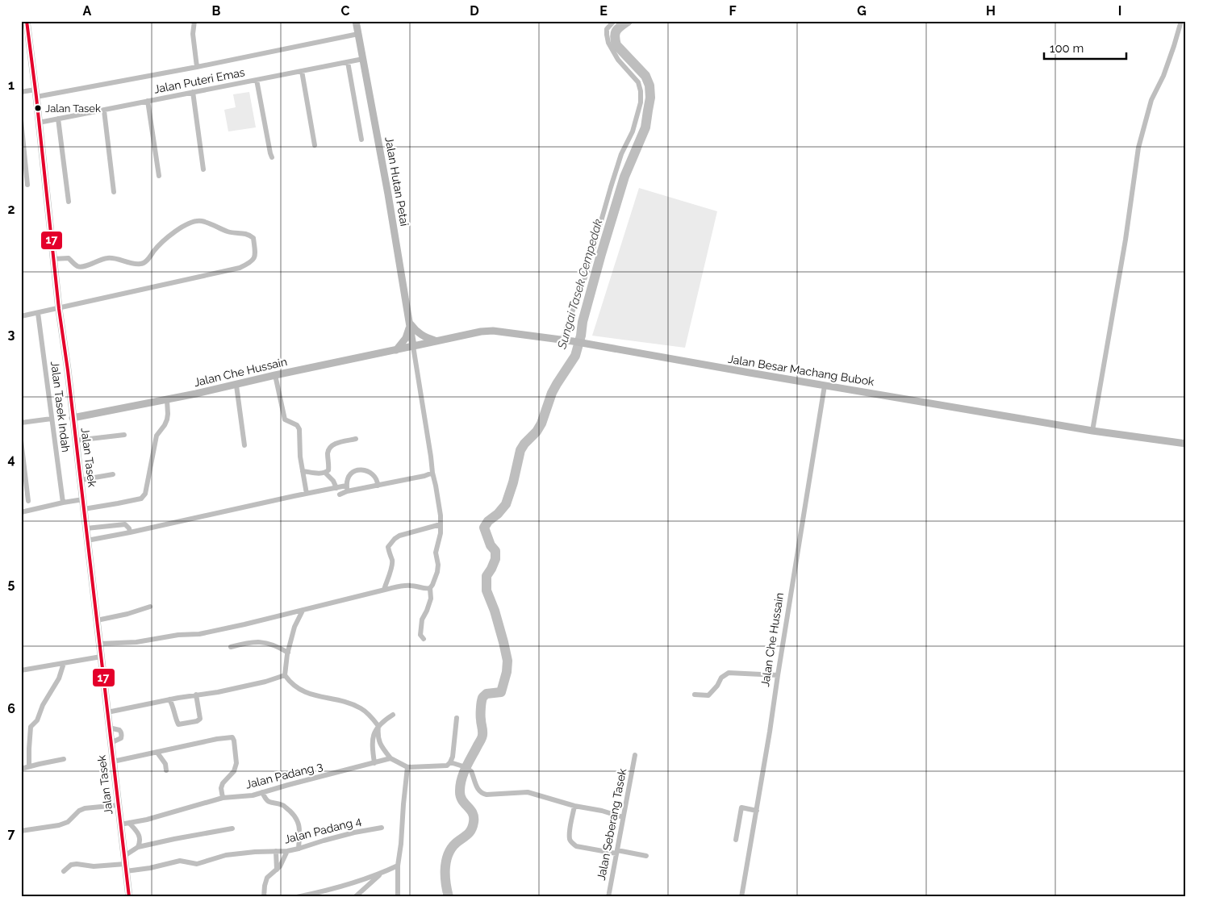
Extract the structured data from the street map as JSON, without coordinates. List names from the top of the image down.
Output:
{
  "streets": {
    "main road": [
      "Jalan Hutan Petai",
      "Jalan Besar Machang Bubok",
      "Jalan Che Hussain",
      "Jalan Tasek"
    ],
    "street": [
      "Jalan Puteri Emas",
      "Jalan Tasek Indah",
      "Jalan Padang 3",
      "Jalan Seberang Tasek",
      "Jalan Padang 4"
    ]
  },
  "crossings": [
    ["Jalan Puteri Emas", "Jalan Hutan Petai"],
    ["Jalan Puteri Emas", "Jalan Tasek"],
    ["Jalan Hutan Petai", "Jalan Besar Machang Bubok"],
    ["Jalan Hutan Petai", "Jalan Che Hussain"],
    ["Jalan Besar Machang Bubok", "Jalan Che Hussain"],
    ["Jalan Che Hussain", "Jalan Tasek"],
    ["Jalan Tasek", "Jalan Padang 3"],
    ["Jalan Tasek", "Jalan Padang 4"]
  ],
  "water": ["Sungai Tasek Cempedak"],
  "places": ["Jalan Tasek"],
  "lines": ["transit line 17"],
  "scale_bar": "100 m",
  "grid": {
    "columns": [
      "A",
      "B",
      "C",
      "D",
      "E",
      "F",
      "G",
      "H",
      "I"
    ],
    "rows": [
      "1",
      "2",
      "3",
      "4",
      "5",
      "6",
      "7"
    ]
  }
}
